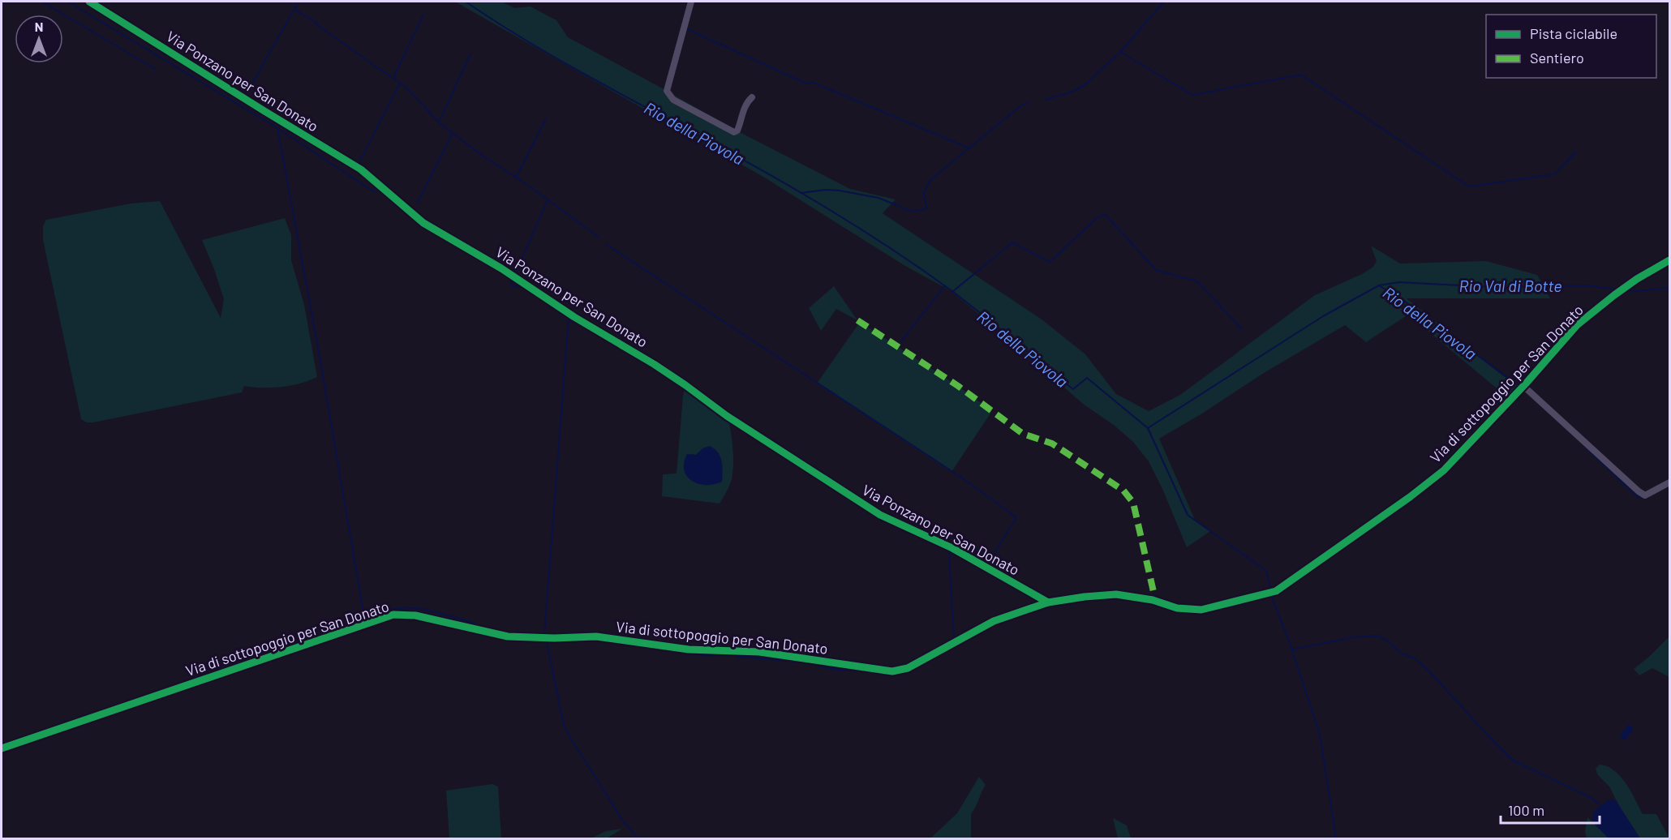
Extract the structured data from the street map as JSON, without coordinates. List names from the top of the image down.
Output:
{
  "streets": {
    "street": ["Via Ponzano per San Donato", "Via di sottopoggio per San Donato"]
  },
  "crossings": [
    ["Via Ponzano per San Donato", "Via di sottopoggio per San Donato"]
  ],
  "water": ["Rio della Piovola", "Rio Val di Botte"],
  "legend": ["Pista ciclabile", "Sentiero"],
  "scale_bar": "100 m",
  "north": "top"
}
